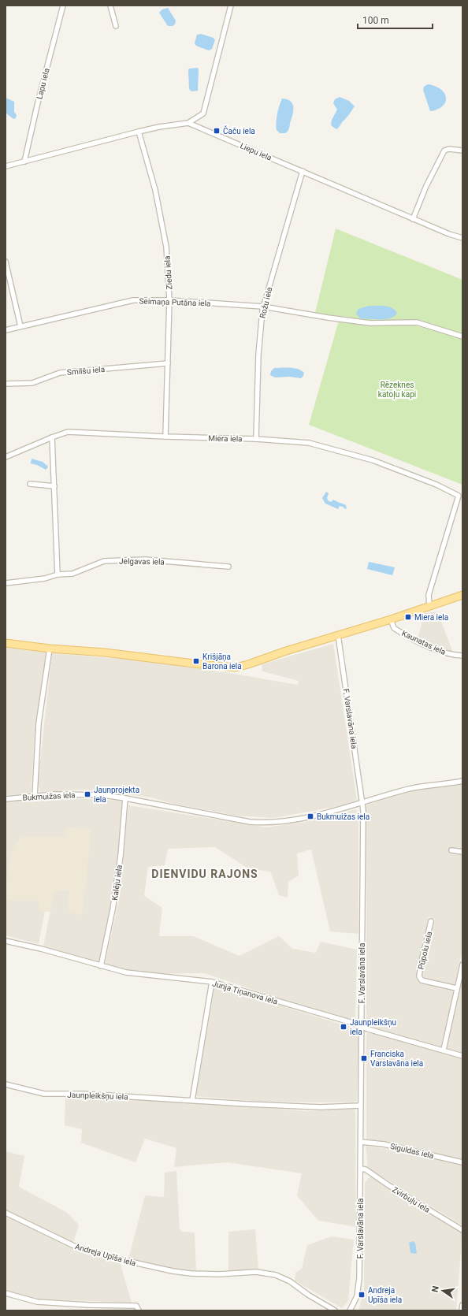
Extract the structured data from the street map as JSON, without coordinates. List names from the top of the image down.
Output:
{
  "streets": {
    "street": [
      "Lapu iela",
      "Liepu iela",
      "Ziedu iela",
      "Seimaņa Putāna iela",
      "Rožu iela",
      "Smilšu iela",
      "Miera iela",
      "Jelgavas iela",
      "Kaunatas iela",
      "F. Varslavāna iela",
      "Bukmuižas iela",
      "Kalēju iela",
      "Pūpolu iela",
      "Jurija Tiņanova iela",
      "Jaunpleikšņu iela",
      "Siguldas iela",
      "Zvirbuļu iela",
      "Andreja Upīša iela"
    ]
  },
  "crossings": [
    ["Liepu iela", "Rožu iela"],
    ["Ziedu iela", "Seimaņa Putāna iela"],
    ["Ziedu iela", "Smilšu iela"],
    ["Ziedu iela", "Miera iela"],
    ["Seimaņa Putāna iela", "Rožu iela"],
    ["Rožu iela", "Miera iela"],
    ["F. Varslavāna iela", "Bukmuižas iela"],
    ["F. Varslavāna iela", "Jurija Tiņanova iela"],
    ["F. Varslavāna iela", "Jaunpleikšņu iela"],
    ["F. Varslavāna iela", "Siguldas iela"],
    ["F. Varslavāna iela", "Zvirbuļu iela"],
    ["Bukmuižas iela", "Kalēju iela"],
    ["Kalēju iela", "Jurija Tiņanova iela"]
  ],
  "districts": ["DIENVIDU RAJONS"],
  "parks": ["Rēzeknes katoļu kapi"],
  "places": {
    "transit": [
      "Čaču iela",
      "Miera iela",
      "Krišjāņa Barona iela",
      "Jaunprojekta iela",
      "Bukmuižas iela",
      "Jaunpleikšņu iela",
      "Franciska Varslavāna iela",
      "Andreja Upīša iela"
    ]
  },
  "scale_bar": "100 m",
  "north": "left"
}
